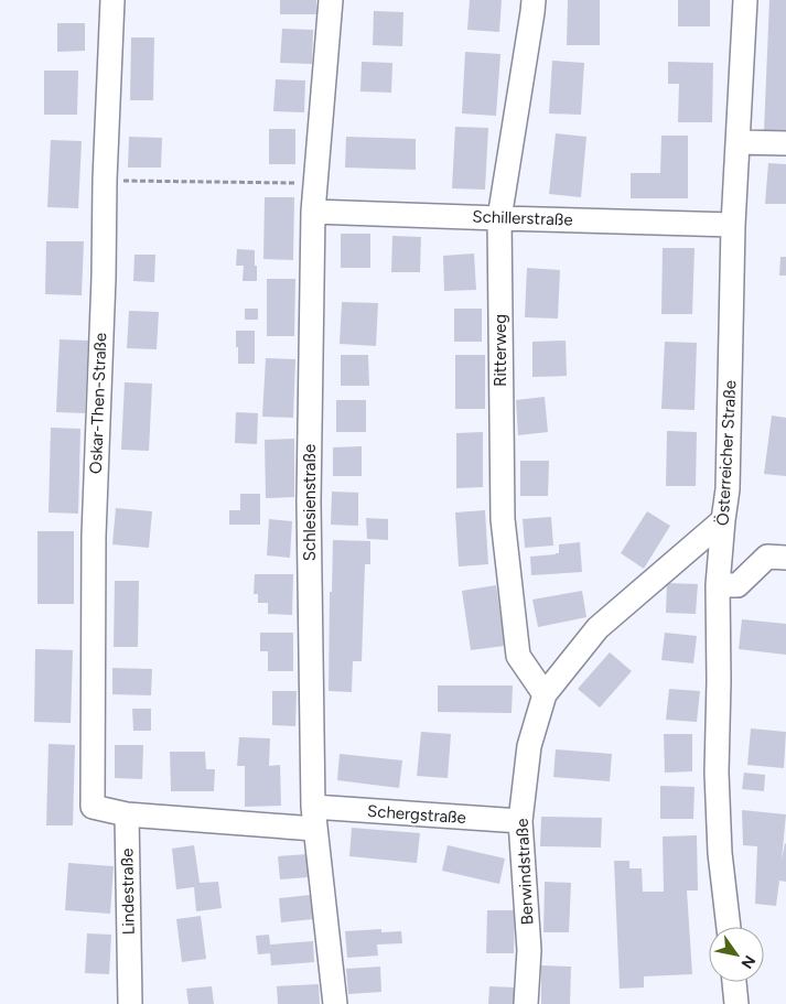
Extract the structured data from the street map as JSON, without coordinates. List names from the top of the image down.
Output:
{
  "streets": {
    "street": [
      "Schillerstraße",
      "Ritterweg",
      "Oskar-Then-Straße",
      "Österreicher Straße",
      "Schlesienstraße",
      "Schergstraße",
      "Berwindstraße",
      "Lindestraße"
    ]
  },
  "crossings": [
    ["Schillerstraße", "Ritterweg"],
    ["Schillerstraße", "Österreicher Straße"],
    ["Schillerstraße", "Schlesienstraße"],
    ["Ritterweg", "Berwindstraße"],
    ["Oskar-Then-Straße", "Schergstraße"],
    ["Oskar-Then-Straße", "Lindestraße"],
    ["Österreicher Straße", "Berwindstraße"],
    ["Schlesienstraße", "Schergstraße"],
    ["Schergstraße", "Berwindstraße"],
    ["Schergstraße", "Lindestraße"]
  ],
  "north": "bottom right"
}
